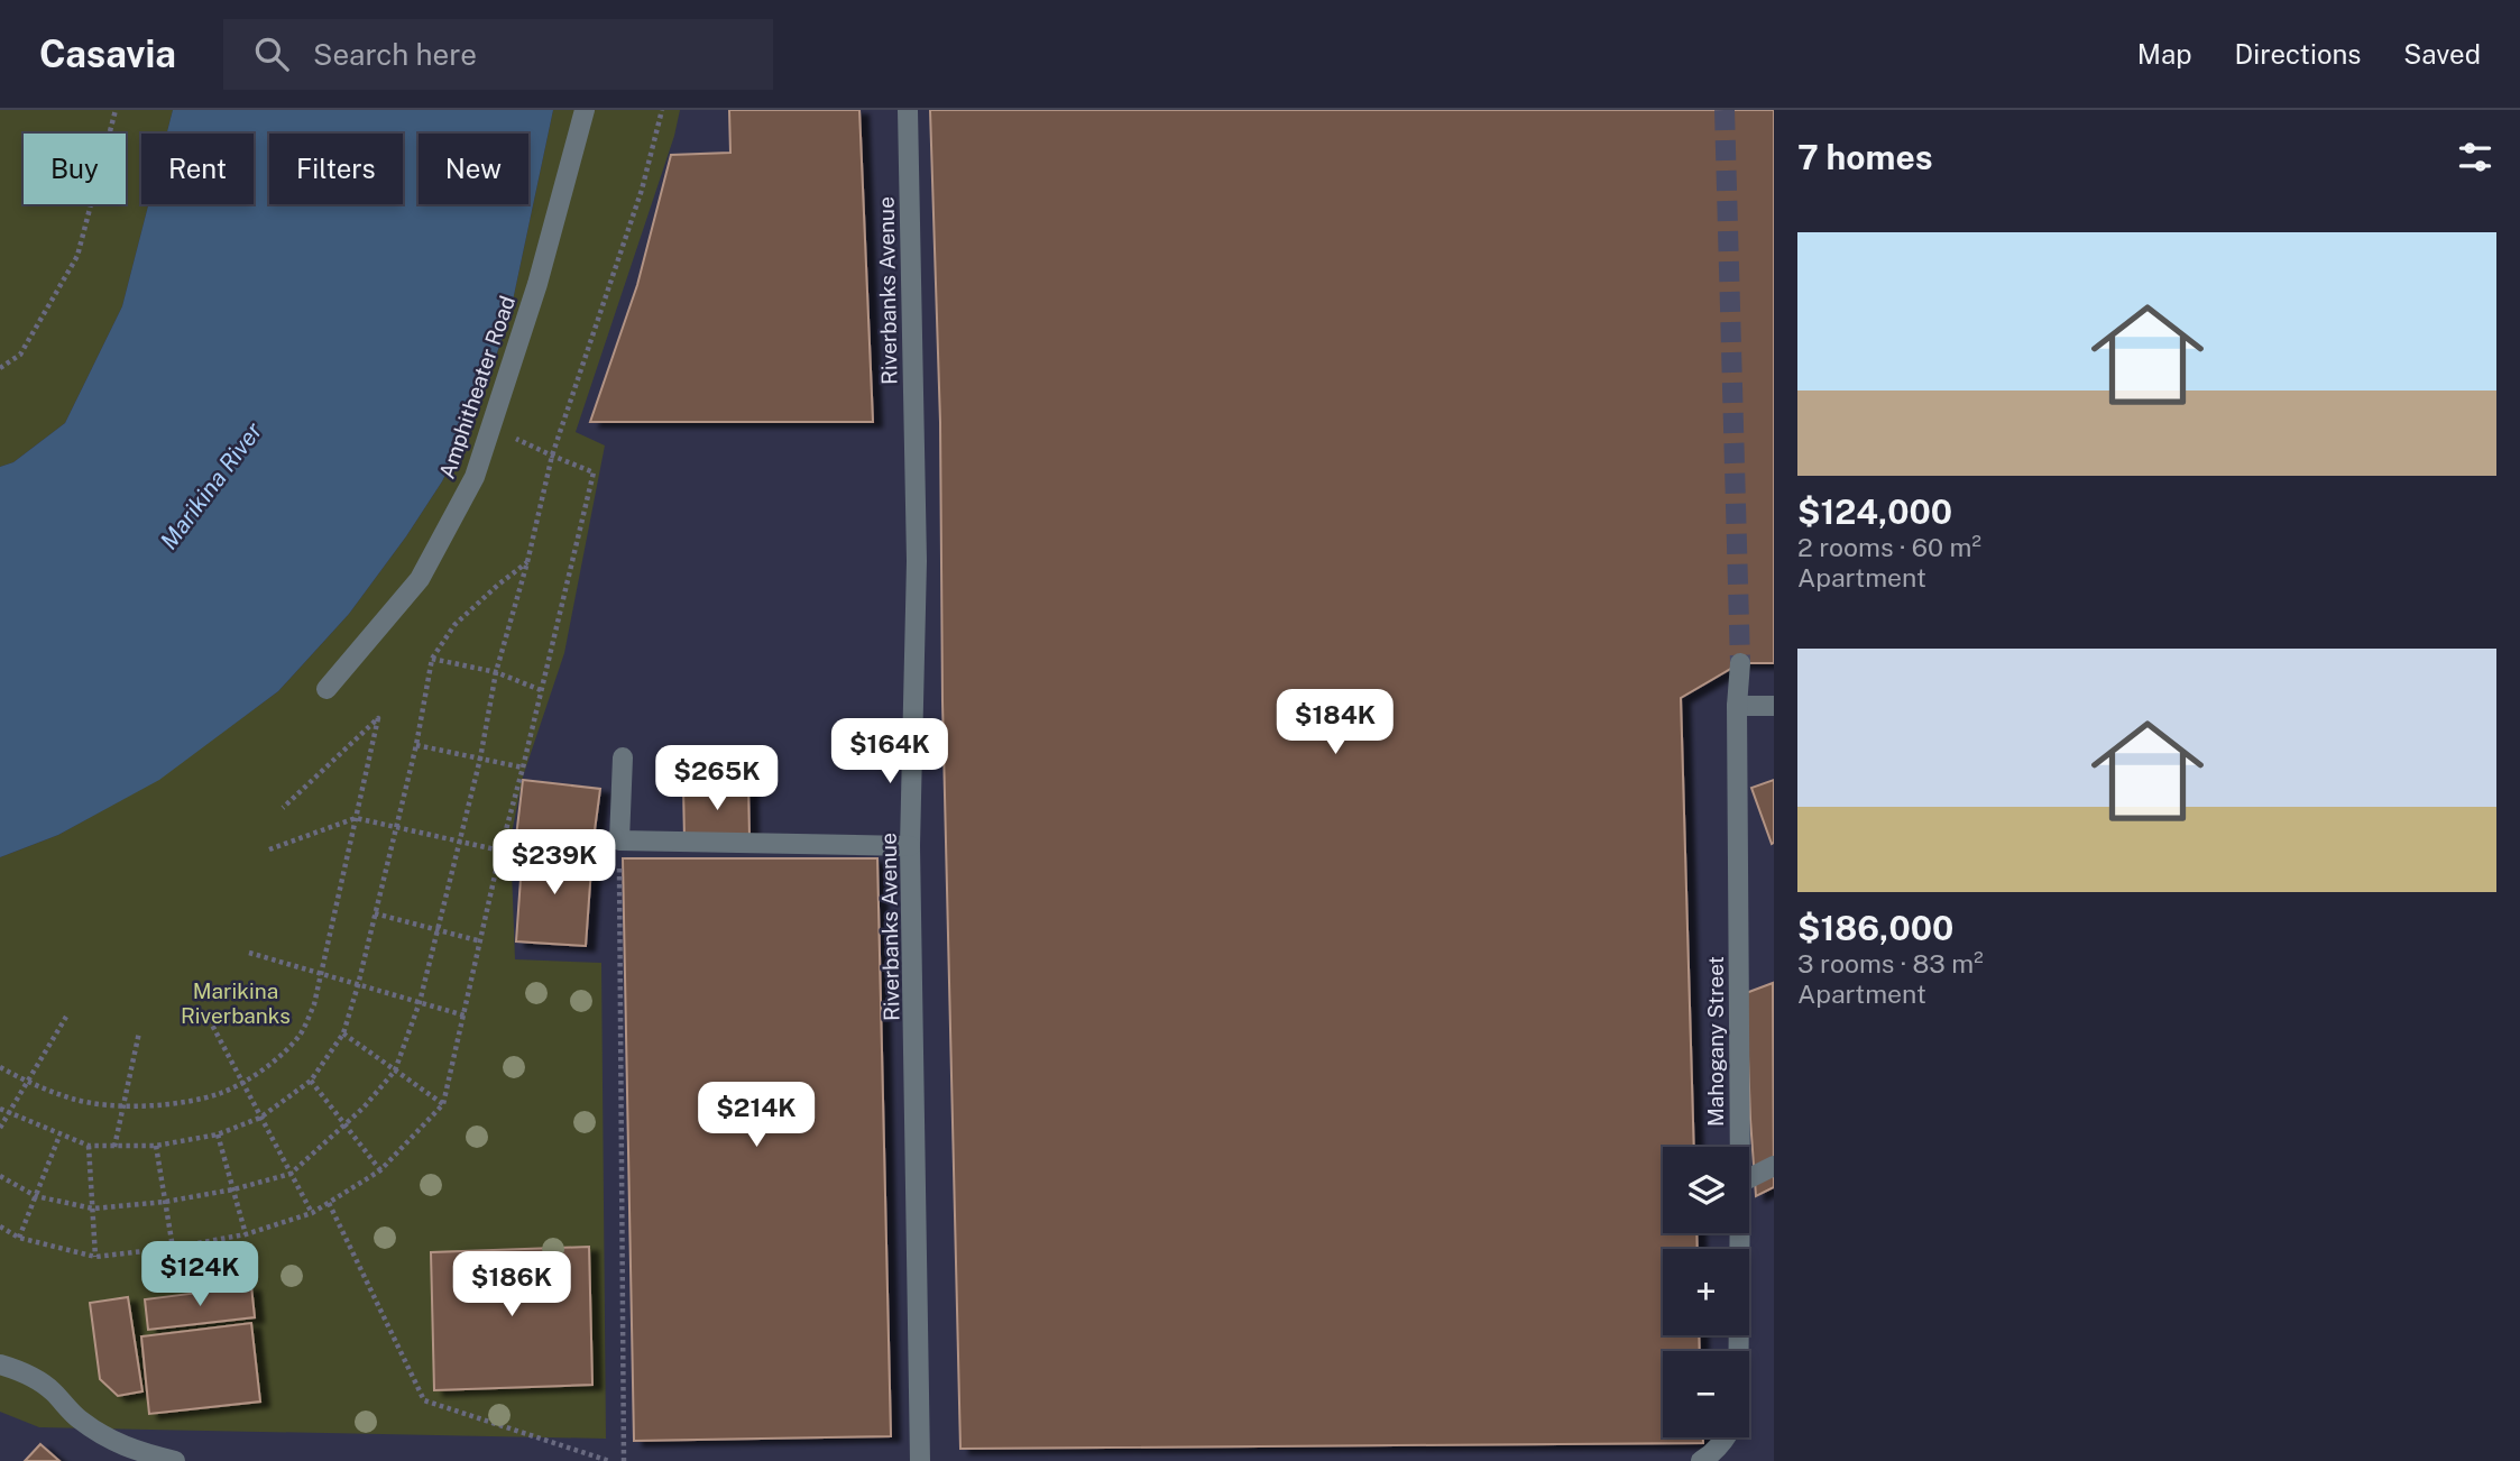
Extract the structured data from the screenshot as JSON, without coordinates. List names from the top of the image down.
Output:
{
  "streets": {
    "street": ["Riverbanks Avenue", "Amphitheater Road", "Mahogany Street"]
  },
  "water": ["Marikina River"],
  "parks": ["Marikina Riverbanks"],
  "page": {
    "header": "Casavia",
    "search": "Search here",
    "nav": ["Map", "Directions", "Saved"],
    "heading": "7 homes",
    "chip": [
      "Buy",
      "Rent",
      "Filters",
      "New"
    ],
    "list": [
      {
        "name": "$124,000",
        "note": "2 rooms · 60 m² · Apartment"
      },
      {
        "name": "$186,000",
        "note": "3 rooms · 83 m² · Apartment"
      }
    ],
    "price": [
      "$184K",
      "$164K",
      "$265K",
      "$239K",
      "$214K",
      "$124K",
      "$186K"
    ],
    "map_buttons": ["+", "−"]
  }
}
